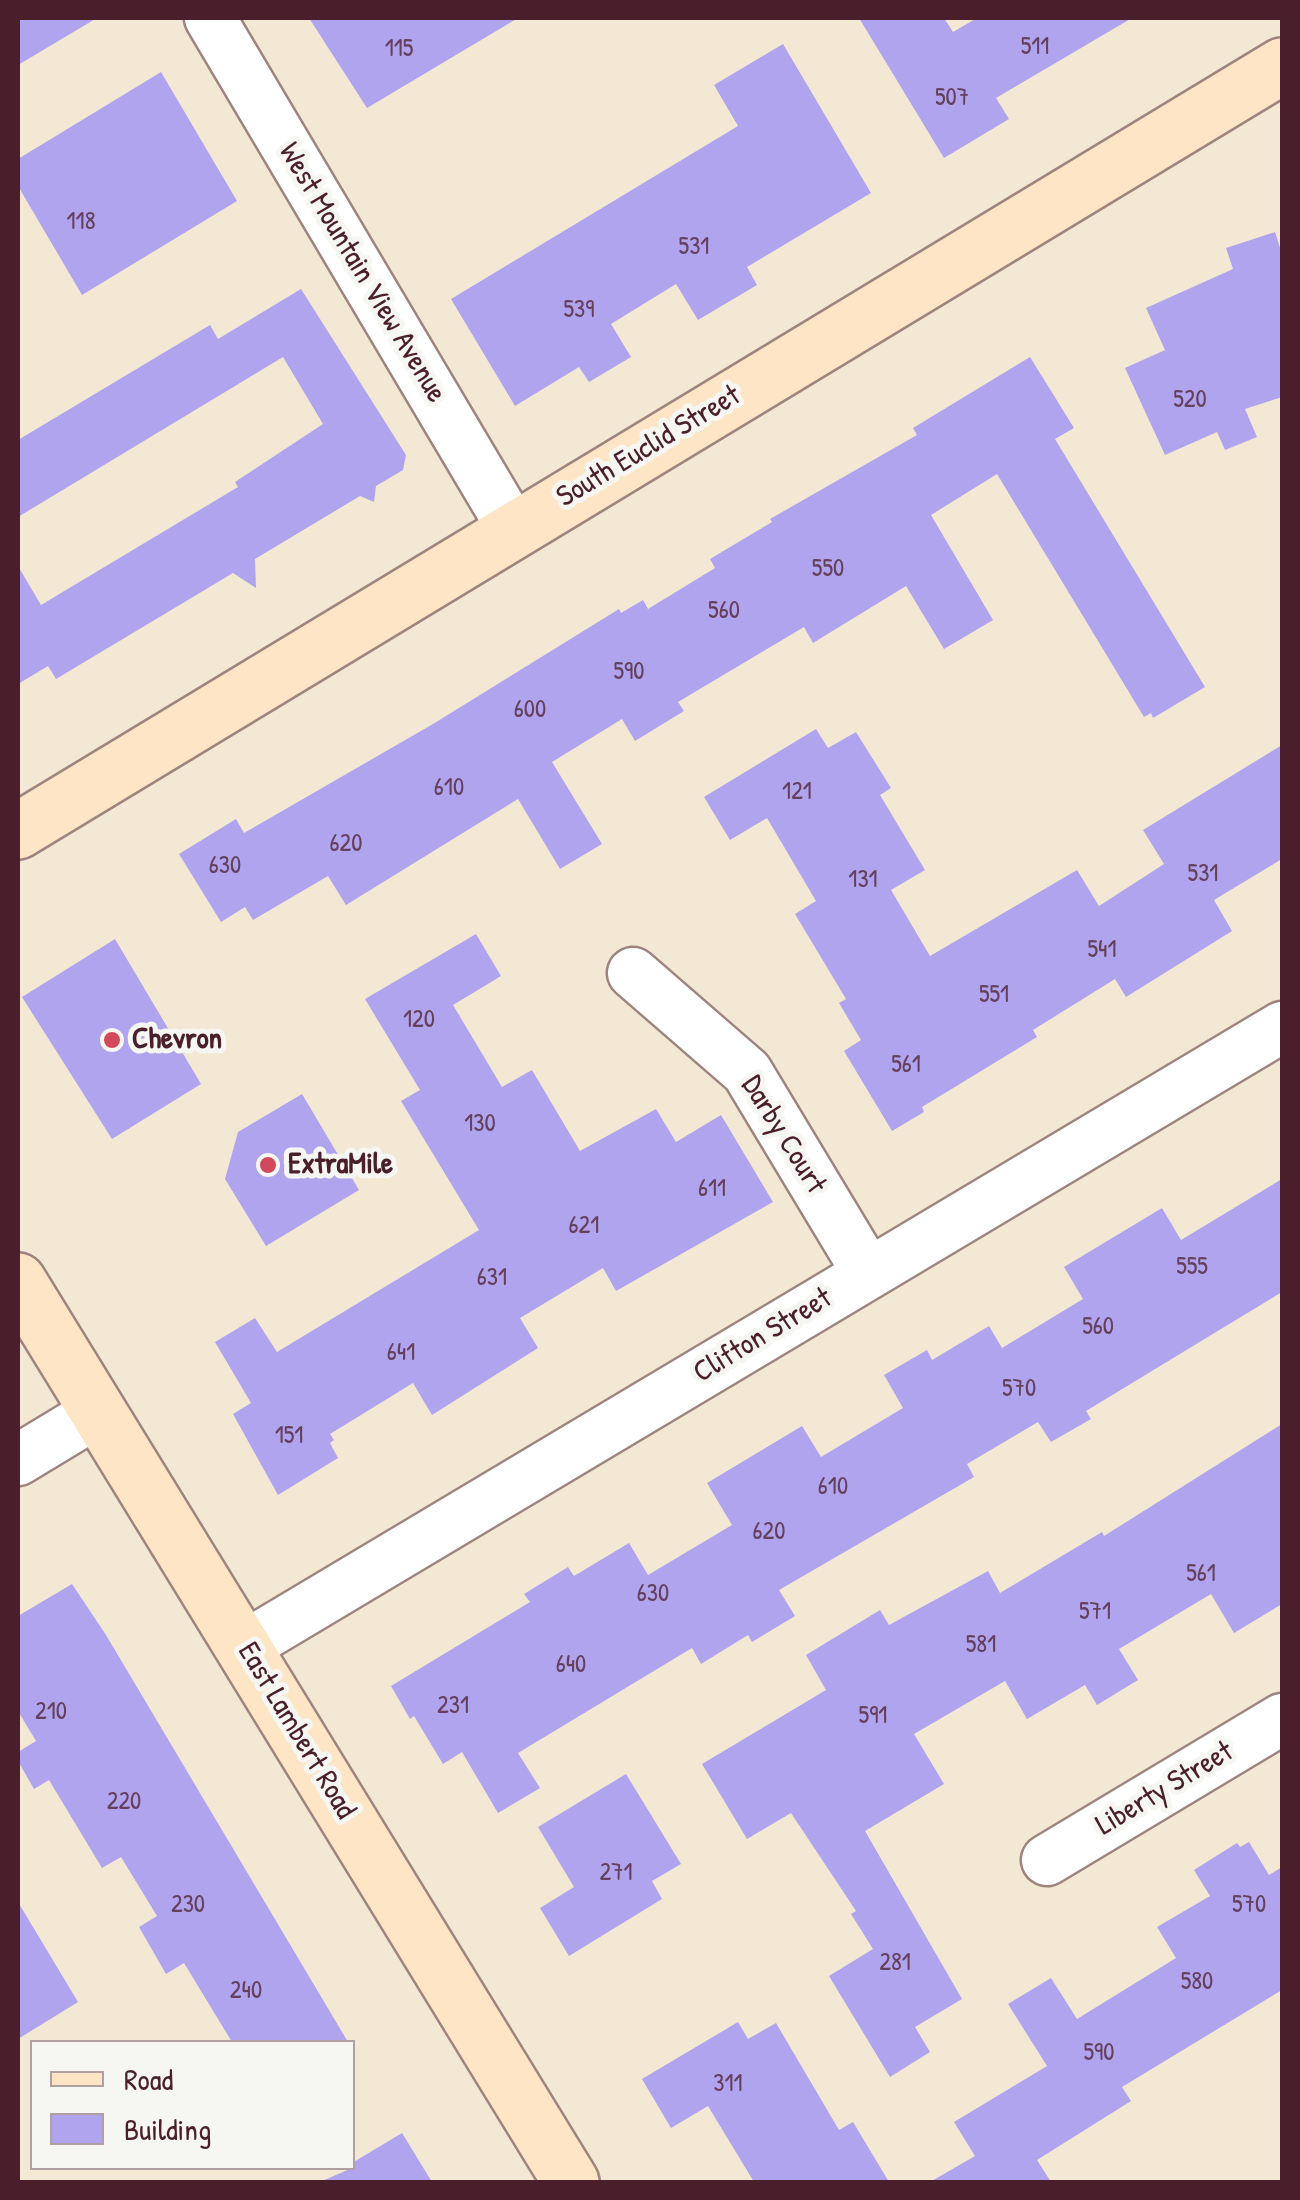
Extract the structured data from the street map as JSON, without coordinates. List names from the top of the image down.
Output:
{
  "streets": {
    "main road": ["South Euclid Street", "East Lambert Road"],
    "street": [
      "West Mountain View Avenue",
      "Darby Court",
      "Clifton Street",
      "Liberty Street"
    ]
  },
  "crossings": [
    ["West Mountain View Avenue", "South Euclid Street"],
    ["Darby Court", "Clifton Street"],
    ["Clifton Street", "East Lambert Road"]
  ],
  "places": ["Chevron", "ExtraMile"],
  "house_numbers": [
    "511",
    "115",
    "507",
    "118",
    "531",
    "539",
    "520",
    "550",
    "560",
    "590",
    "600",
    "610",
    "121",
    "620",
    "630",
    "531",
    "131",
    "541",
    "551",
    "120",
    "561",
    "130",
    "611",
    "621",
    "555",
    "631",
    "560",
    "641",
    "570",
    "151",
    "610",
    "620",
    "561",
    "630",
    "571",
    "581",
    "640",
    "231",
    "210",
    "591",
    "220",
    "271",
    "230",
    "570",
    "281",
    "580",
    "240",
    "590",
    "311"
  ],
  "legend": ["Road", "Building"]
}
